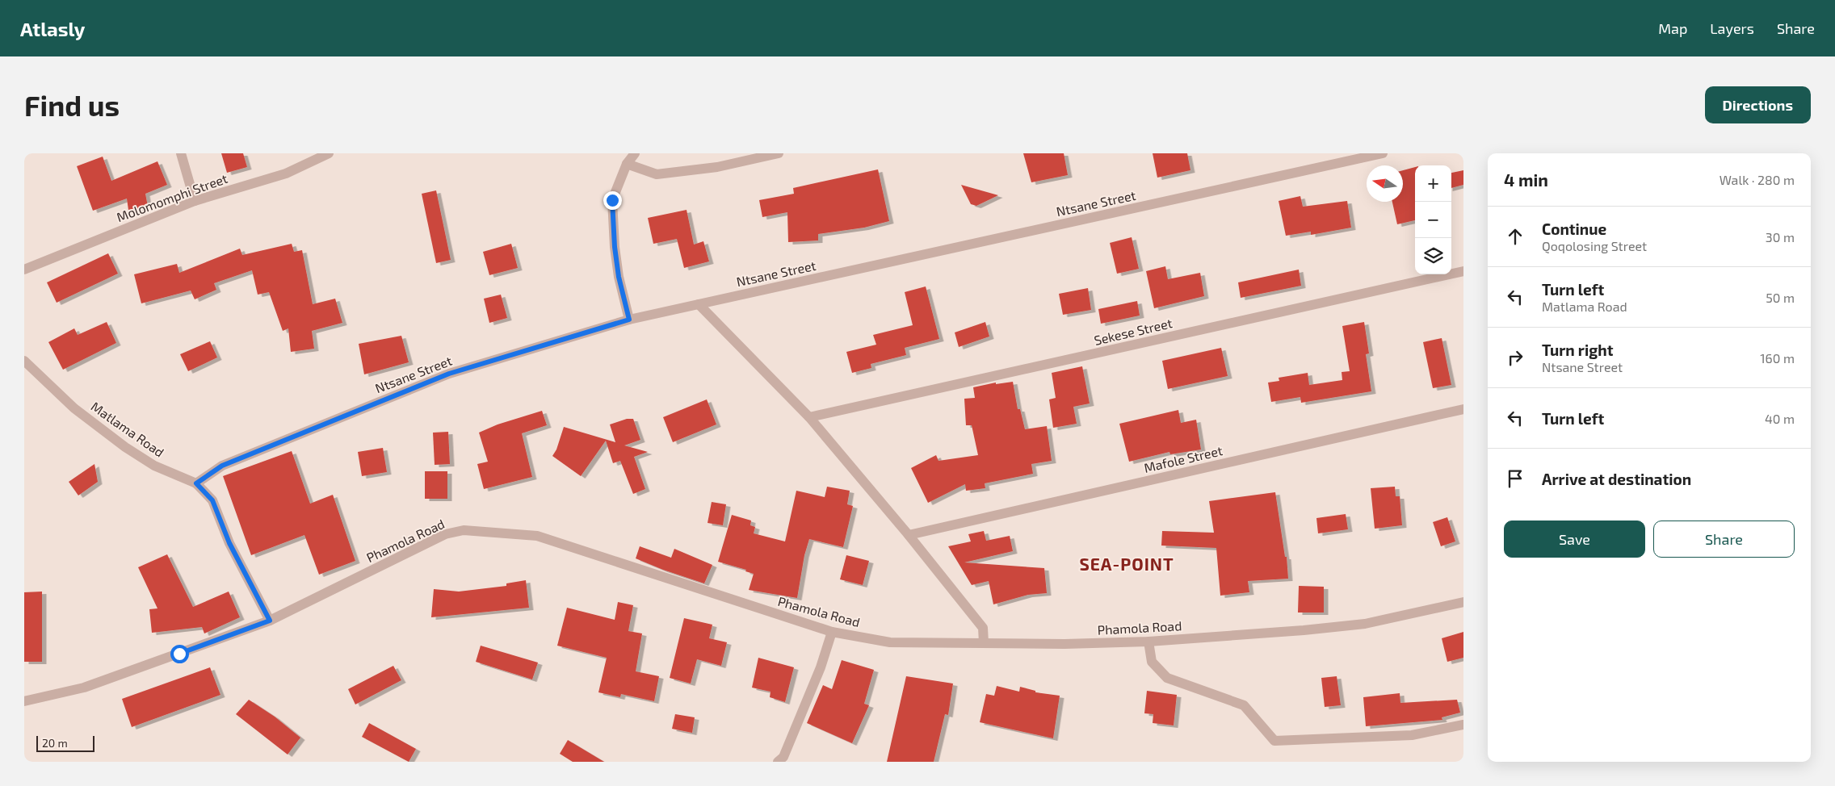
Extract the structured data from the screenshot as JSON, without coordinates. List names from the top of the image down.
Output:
{
  "streets": {
    "street": [
      "Molomomphi Street",
      "Ntsane Street",
      "Sekese Street",
      "Matlama Road",
      "Mafole Street",
      "Phamola Road"
    ]
  },
  "crossings": [
    ["Ntsane Street", "Matlama Road"],
    ["Matlama Road", "Phamola Road"]
  ],
  "districts": ["SEA-POINT"],
  "scale_bar": "20 m",
  "north": "left",
  "page": {
    "header": "Atlasly",
    "nav": ["Map", "Layers", "Share"],
    "buttons": [
      "Directions",
      ["Save", "Share"]
    ],
    "title": "Find us",
    "heading": ["4 min", "Walk · 280 m"],
    "map_buttons": ["+", "−"],
    "list": [
      ["Continue", "Qoqolosing Street", "30 m"],
      ["Turn left", "Matlama Road", "50 m"],
      ["Turn right", "Ntsane Street", "160 m"],
      ["Turn left", "40 m"],
      "Arrive at destination"
    ],
    "scale": "20 m"
  }
}
